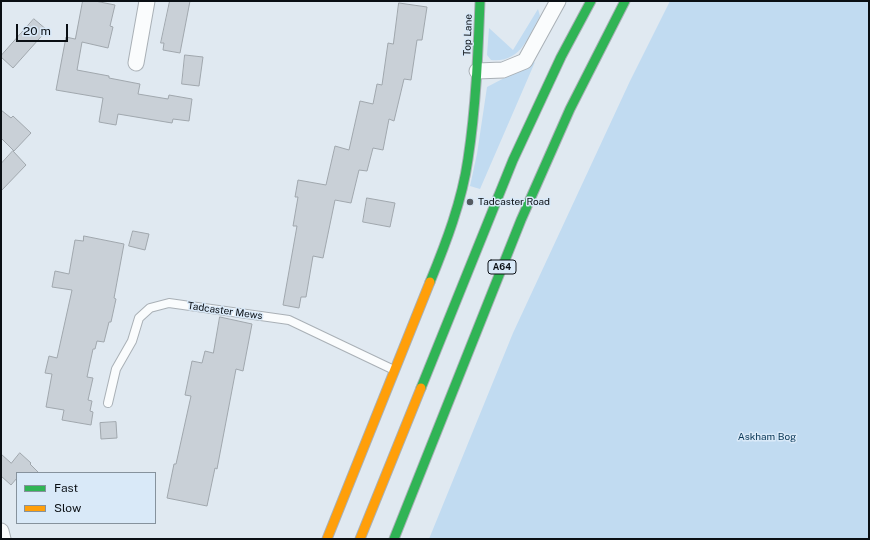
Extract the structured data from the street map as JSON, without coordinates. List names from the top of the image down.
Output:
{
  "streets": {
    "main road": ["Top Lane", "A64"],
    "lane": ["Tadcaster Mews"]
  },
  "parks": ["Askham Bog"],
  "places": ["Tadcaster Road"],
  "legend": ["Fast", "Slow"],
  "scale_bar": "20 m"
}
